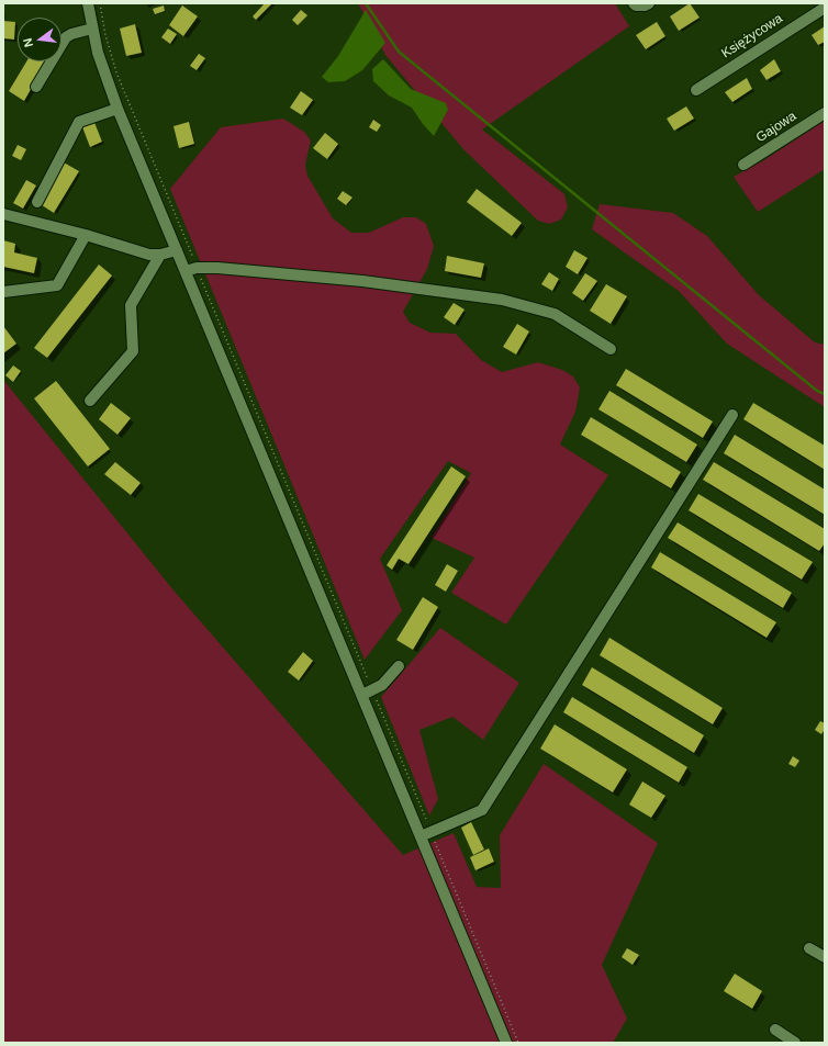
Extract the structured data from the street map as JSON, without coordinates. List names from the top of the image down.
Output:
{
  "streets": {
    "street": ["Księżycowa", "Gajowa"]
  },
  "north": "left"
}
